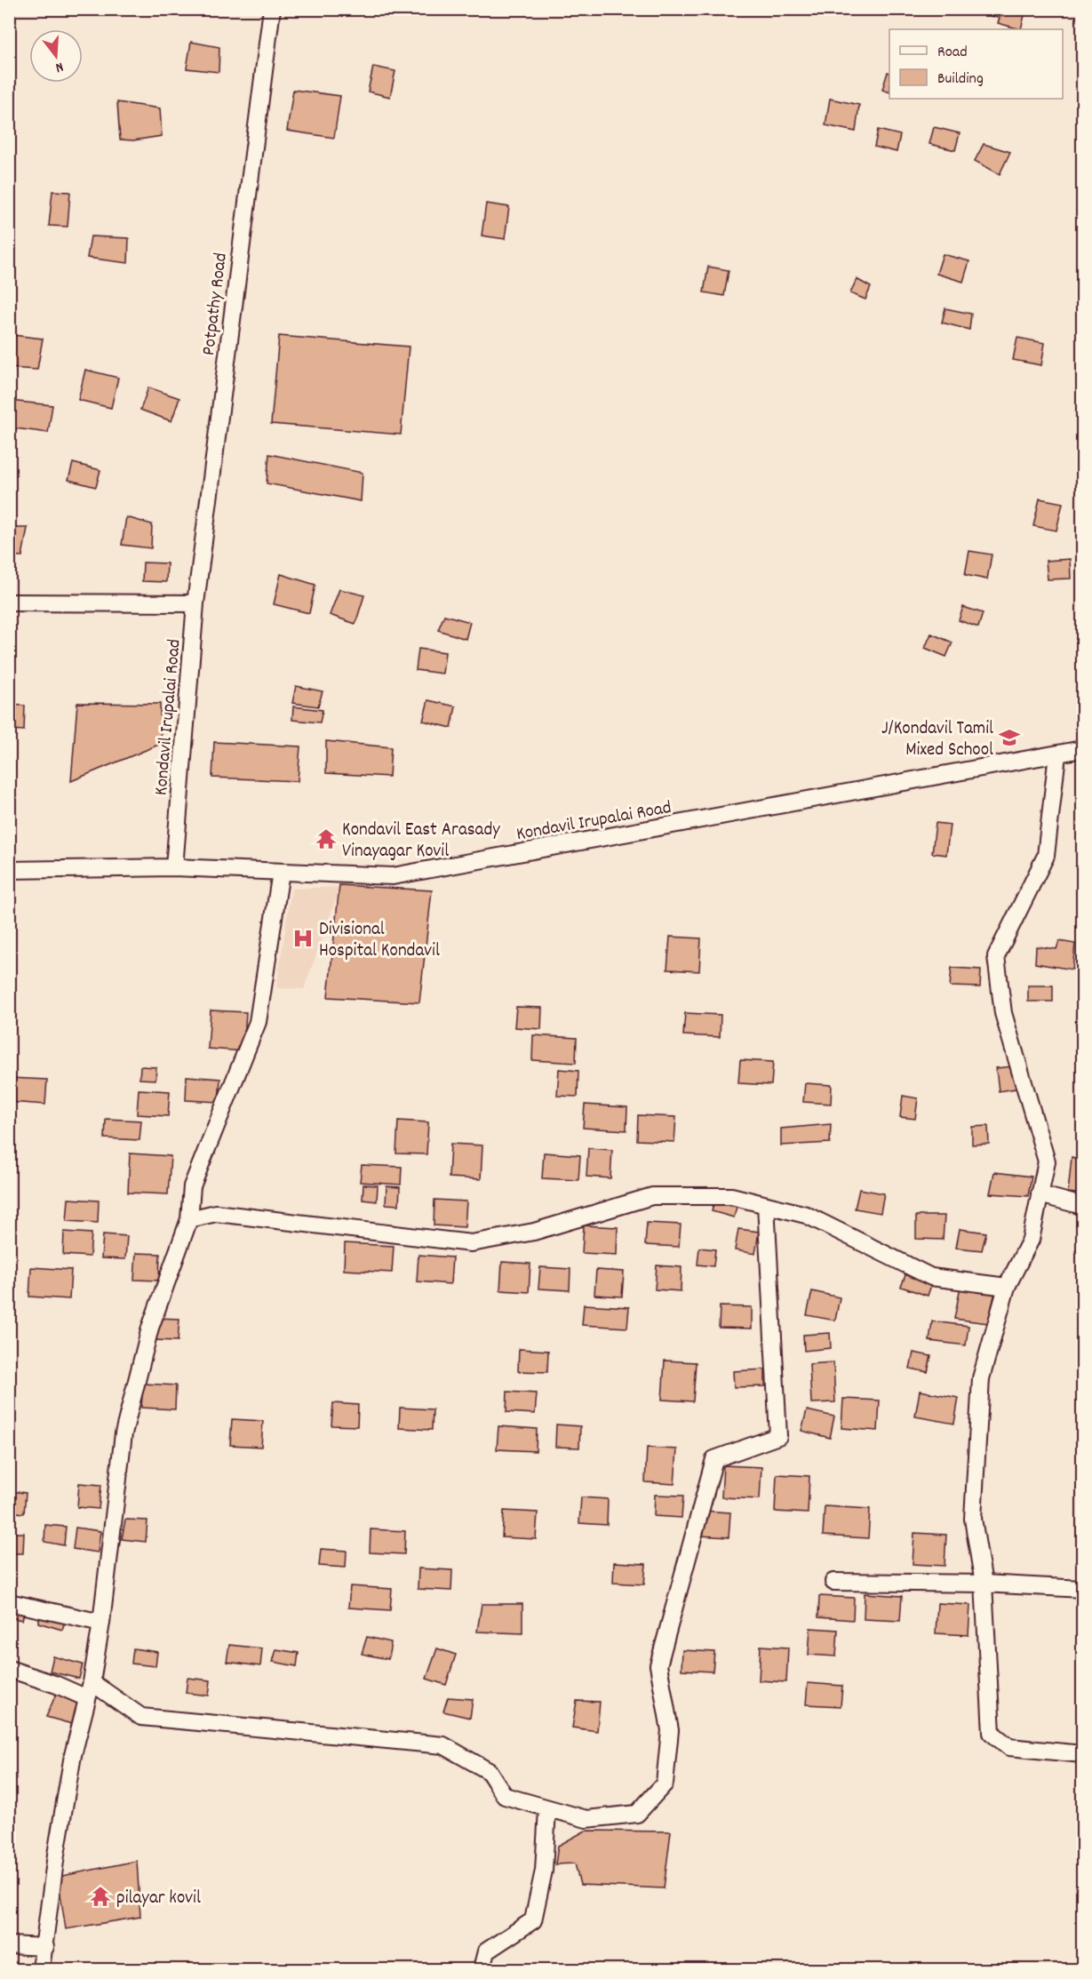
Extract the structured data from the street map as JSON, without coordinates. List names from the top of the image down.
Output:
{
  "streets": {
    "street": ["Potpathy Road", "Kondavil Irupalai Road"]
  },
  "crossings": [
    ["Potpathy Road", "Kondavil Irupalai Road"]
  ],
  "places": {
    "school or university": ["J/Kondavil Tamil Mixed School"],
    "temple": ["Kondavil East Arasady Vinayagar Kovil", "pilayar kovil"],
    "hospital": ["Divisional Hospital Kondavil"]
  },
  "legend": ["Road", "Building"],
  "north": "bottom"
}
